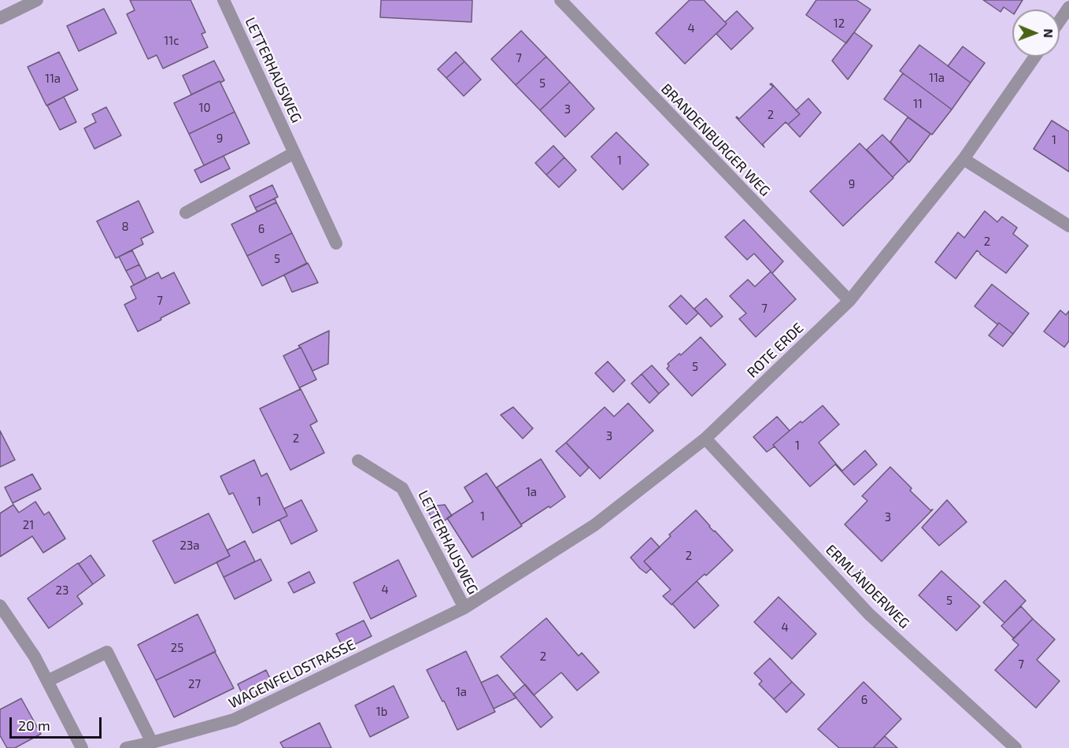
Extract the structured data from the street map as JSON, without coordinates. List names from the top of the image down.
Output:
{
  "streets": {
    "street": [
      "LETTERHAUSWEG",
      "BRANDENBURGER WEG",
      "ROTE ERDE",
      "ERMLÄNDERWEG",
      "WAGENFELDSTRASSE"
    ]
  },
  "crossings": [
    ["LETTERHAUSWEG", "ROTE ERDE"],
    ["LETTERHAUSWEG", "WAGENFELDSTRASSE"],
    ["BRANDENBURGER WEG", "ROTE ERDE"],
    ["ROTE ERDE", "ERMLÄNDERWEG"],
    ["ROTE ERDE", "WAGENFELDSTRASSE"]
  ],
  "house_numbers": [
    "12",
    "4",
    "11c",
    "7",
    "11a",
    "11a",
    "5",
    "11",
    "10",
    "3",
    "2",
    "9",
    "1",
    "1",
    "9",
    "8",
    "6",
    "2",
    "5",
    "7",
    "7",
    "5",
    "3",
    "2",
    "1",
    "1a",
    "1",
    "1",
    "3",
    "21",
    "23a",
    "2",
    "4",
    "23",
    "5",
    "4",
    "25",
    "2",
    "7",
    "27",
    "1a",
    "6",
    "1b"
  ],
  "scale_bar": "20 m",
  "north": "right"
}
